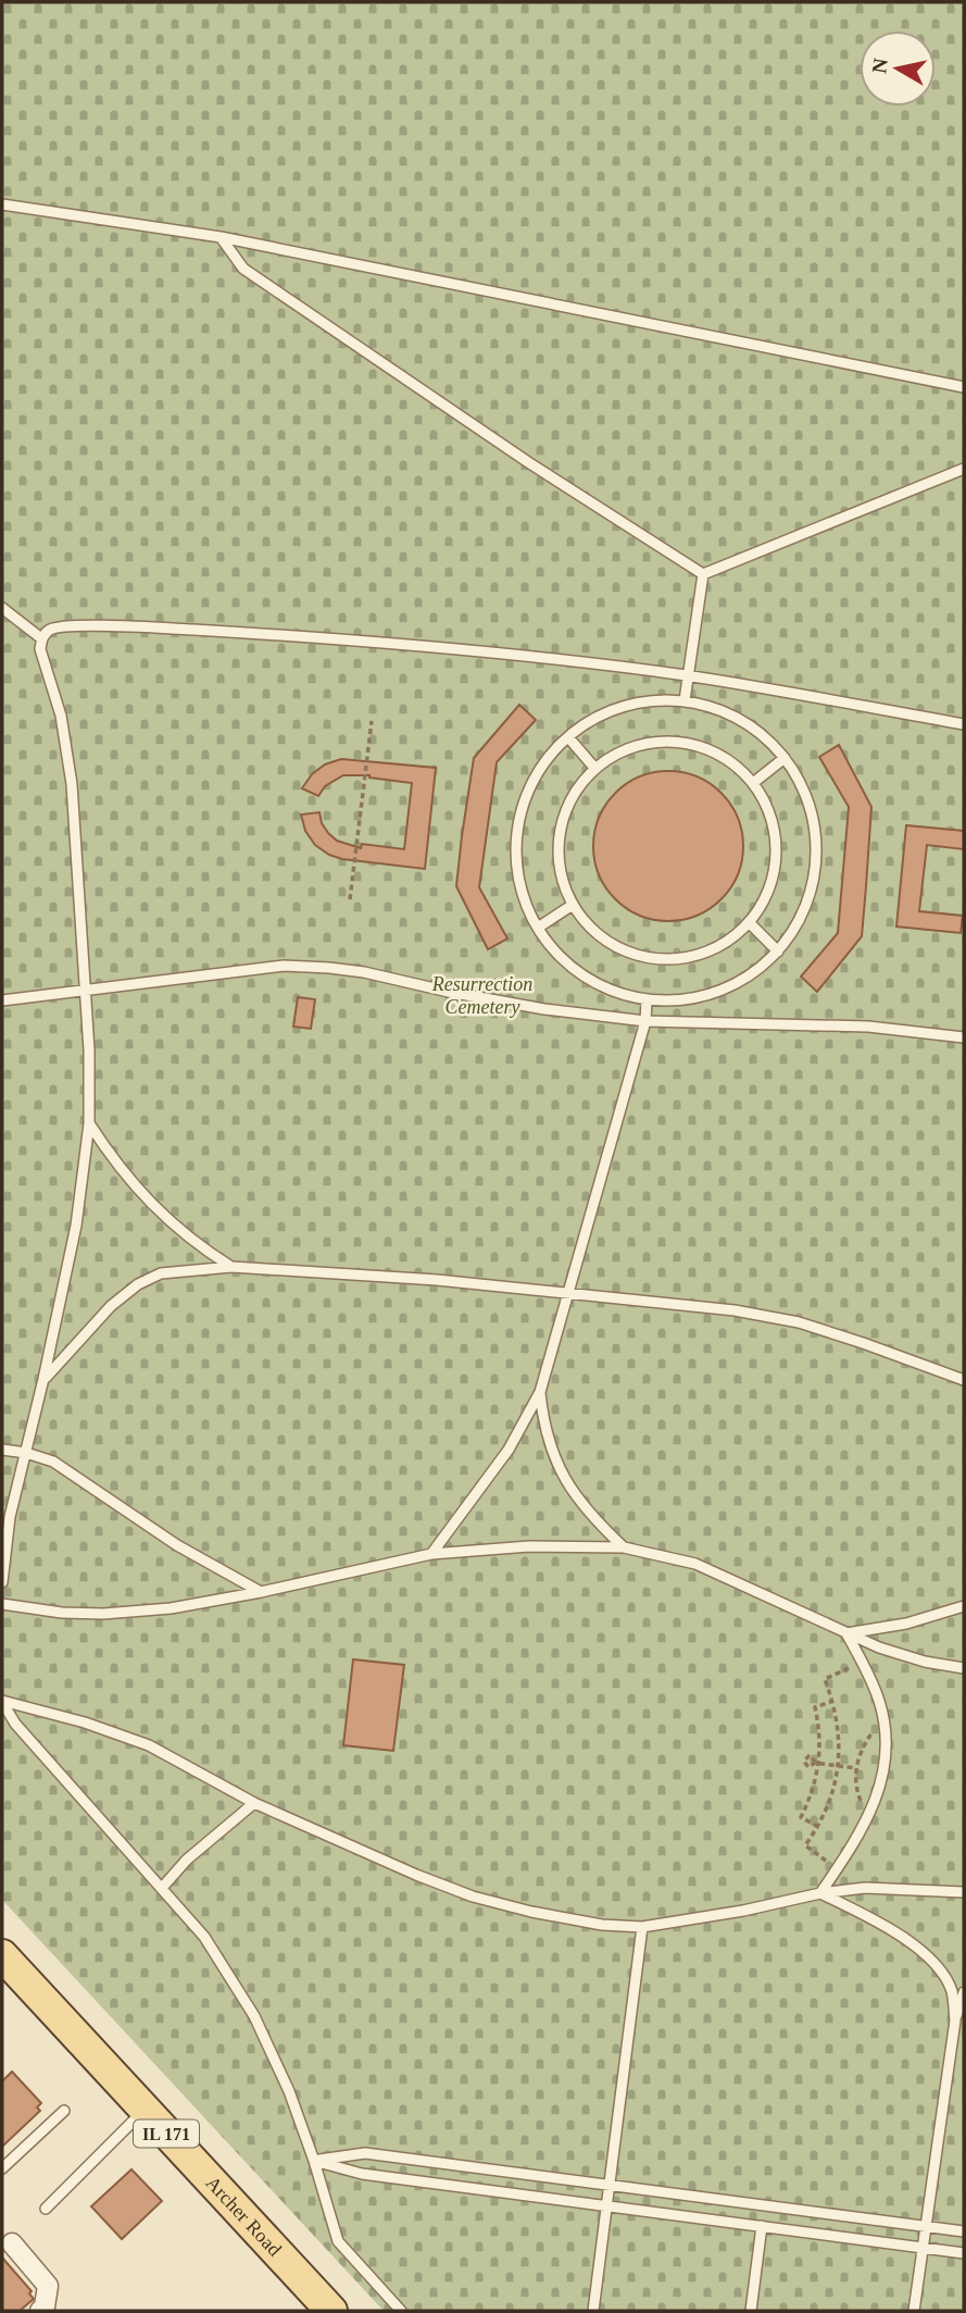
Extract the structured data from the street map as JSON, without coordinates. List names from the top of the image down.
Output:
{
  "streets": {
    "main road": ["IL 171", "Archer Road"]
  },
  "parks": ["Resurrection Cemetery"],
  "north": "left"
}
